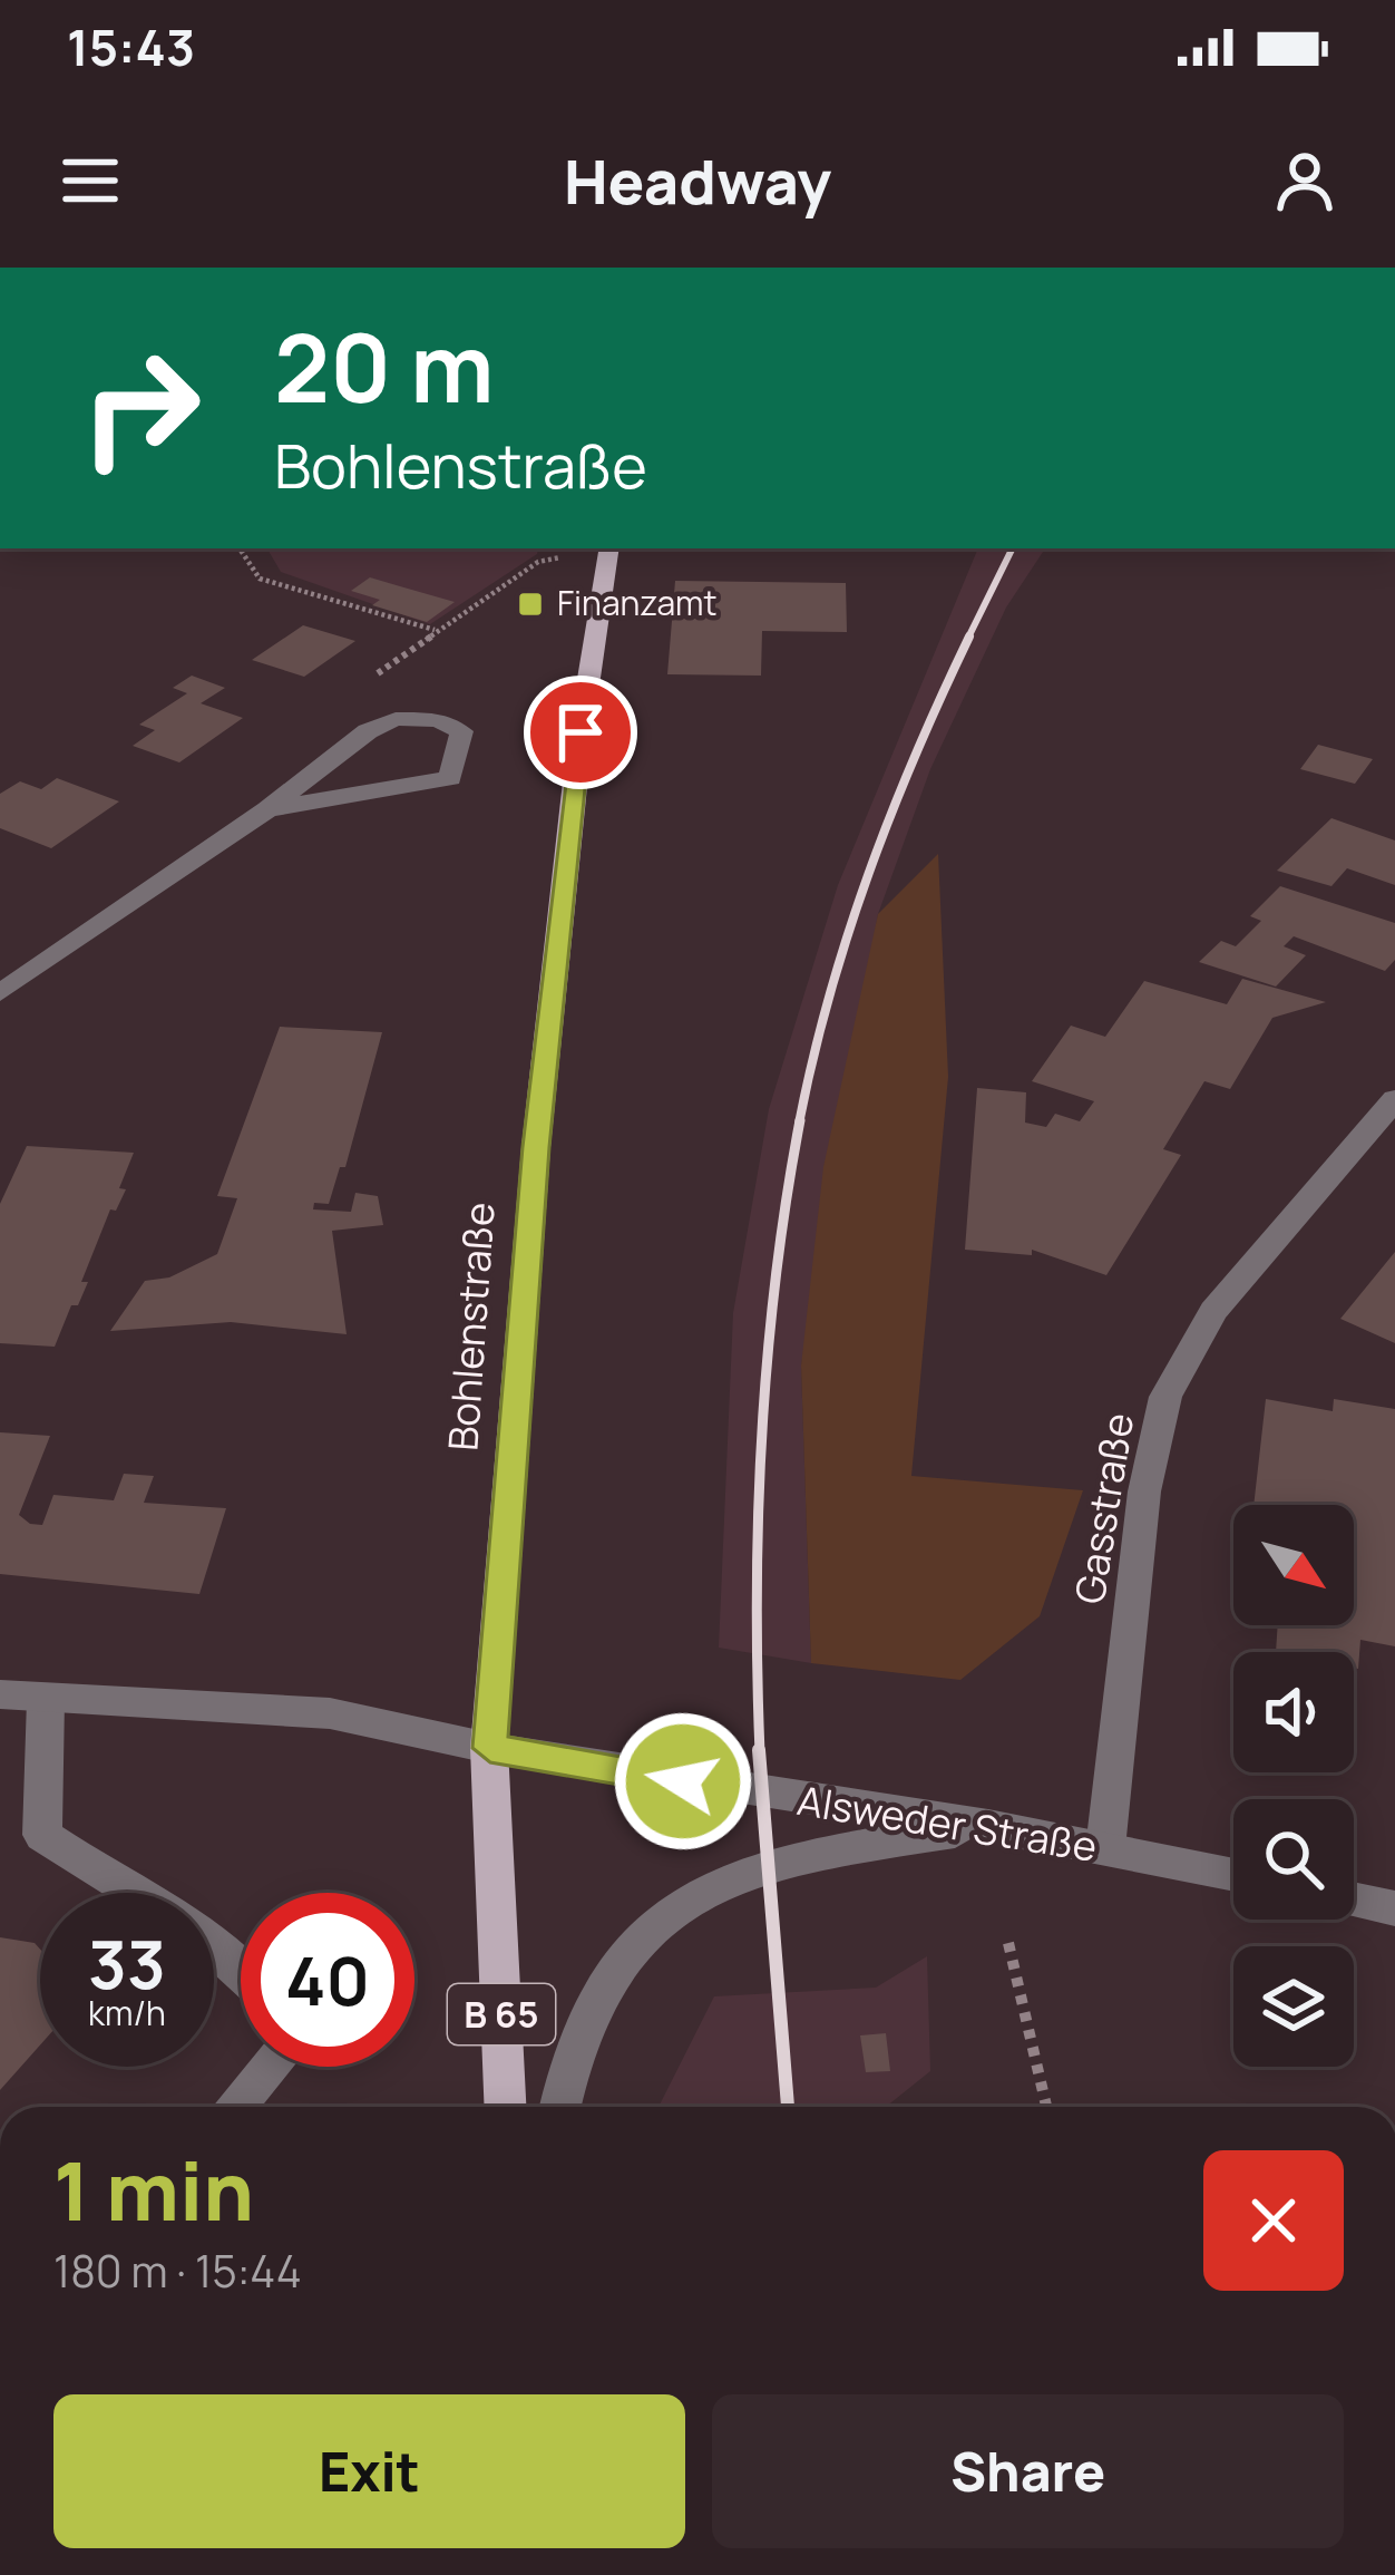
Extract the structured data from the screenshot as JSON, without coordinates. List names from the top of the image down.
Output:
{
  "streets": {
    "main road": ["Bohlenstraße", "B 65"],
    "street": ["Gasstraße", "Alsweder Straße"]
  },
  "crossings": [
    ["Bohlenstraße", "Alsweder Straße"],
    ["Gasstraße", "Alsweder Straße"]
  ],
  "places": {
    "transit": ["Finanzamt"]
  },
  "north": "bottom right",
  "page": {
    "status": "15:43",
    "header": "Headway",
    "turn": ["20 m", "Bohlenstraße"],
    "speed": "33 km/h",
    "limit": "40",
    "heading": ["1 min", "180 m · 15:44"],
    "buttons": ["Exit", "Share"]
  }
}
